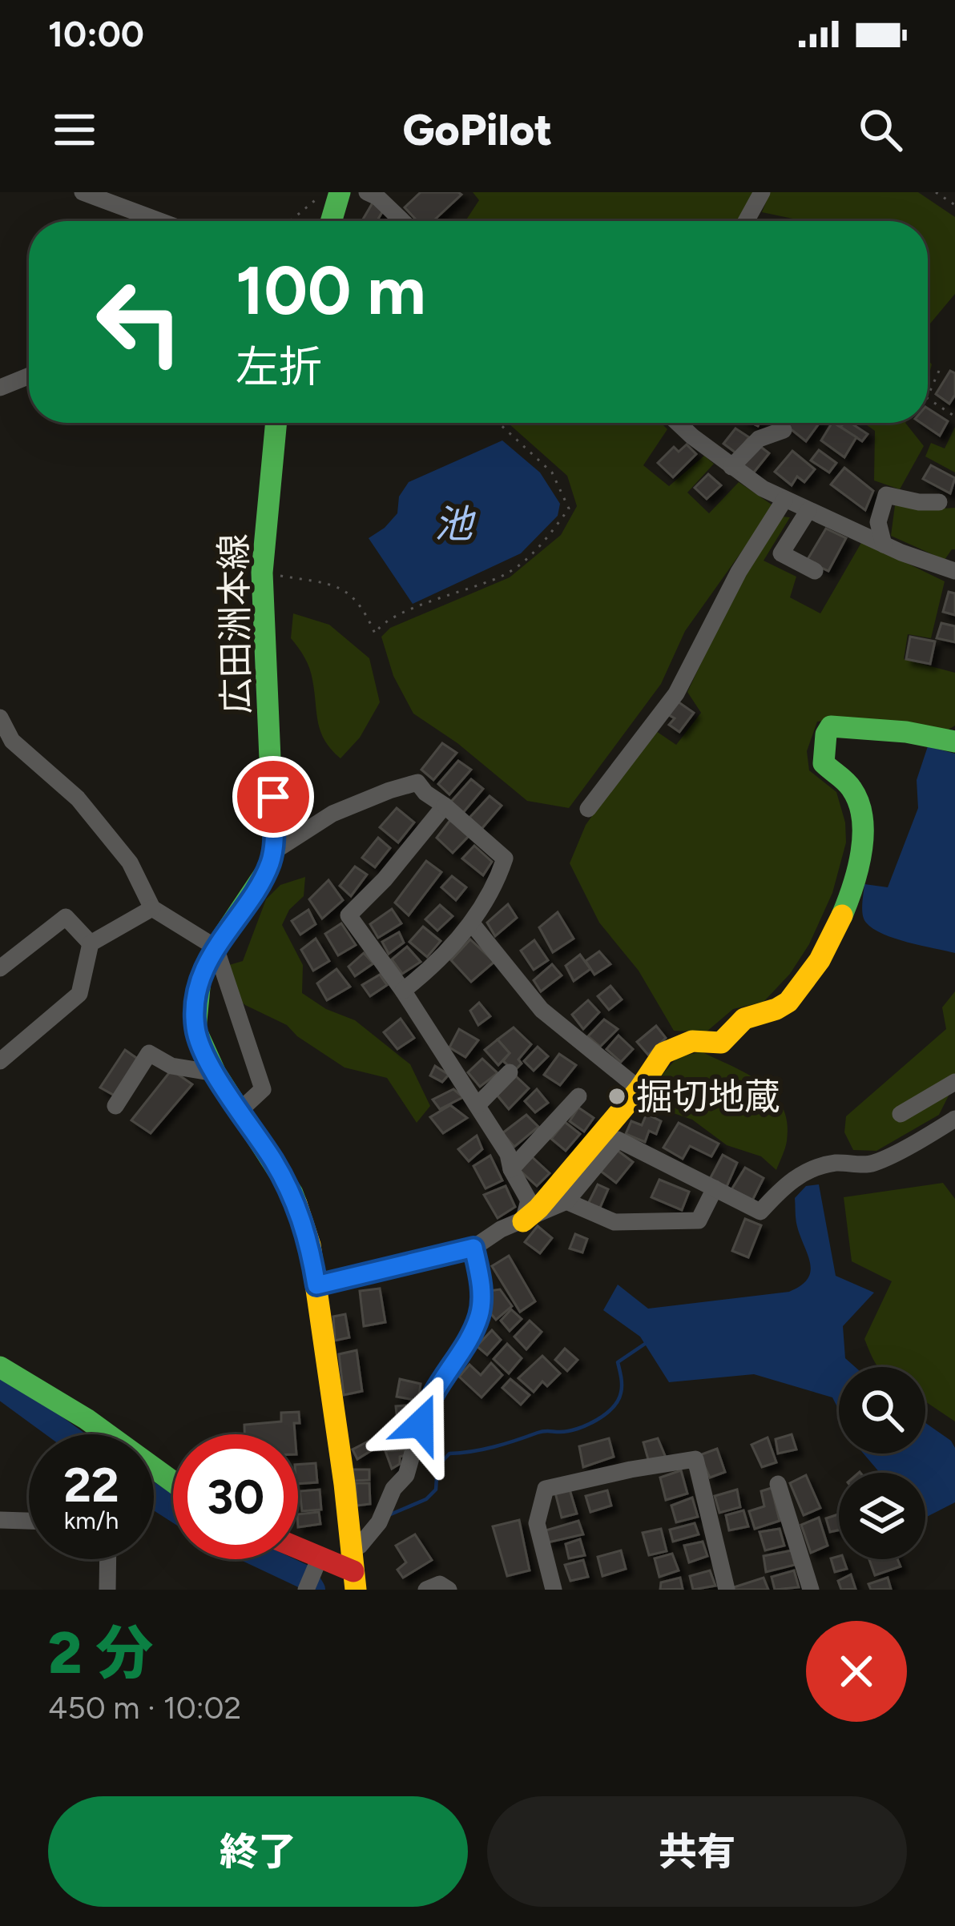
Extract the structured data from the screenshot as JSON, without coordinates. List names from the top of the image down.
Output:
{
  "streets": {
    "main road": ["広田洲本線"]
  },
  "water": ["池"],
  "places": ["掘切地蔵"],
  "page": {
    "status": "10:00",
    "header": "GoPilot",
    "turn": ["100 m", "左折"],
    "speed": "22 km/h",
    "limit": "30",
    "heading": ["2 分", "450 m · 10:02"],
    "buttons": ["終了", "共有"]
  }
}
